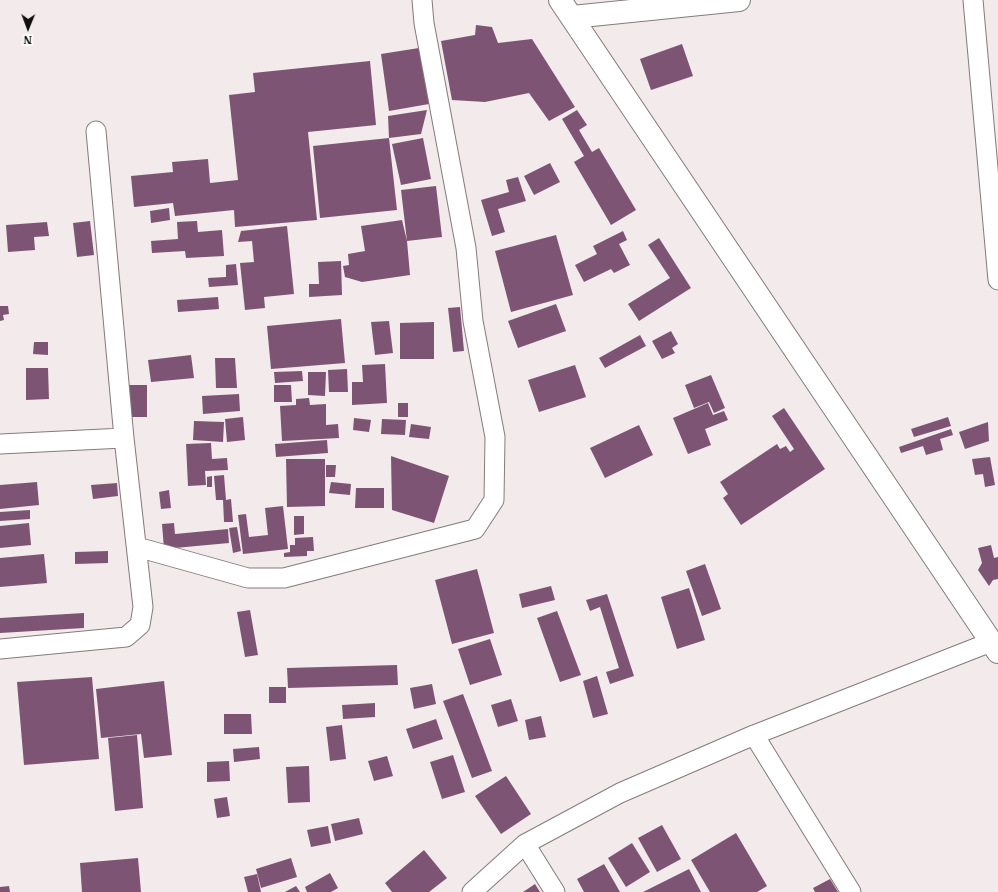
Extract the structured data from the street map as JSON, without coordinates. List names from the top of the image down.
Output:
{
  "north": "bottom"
}
